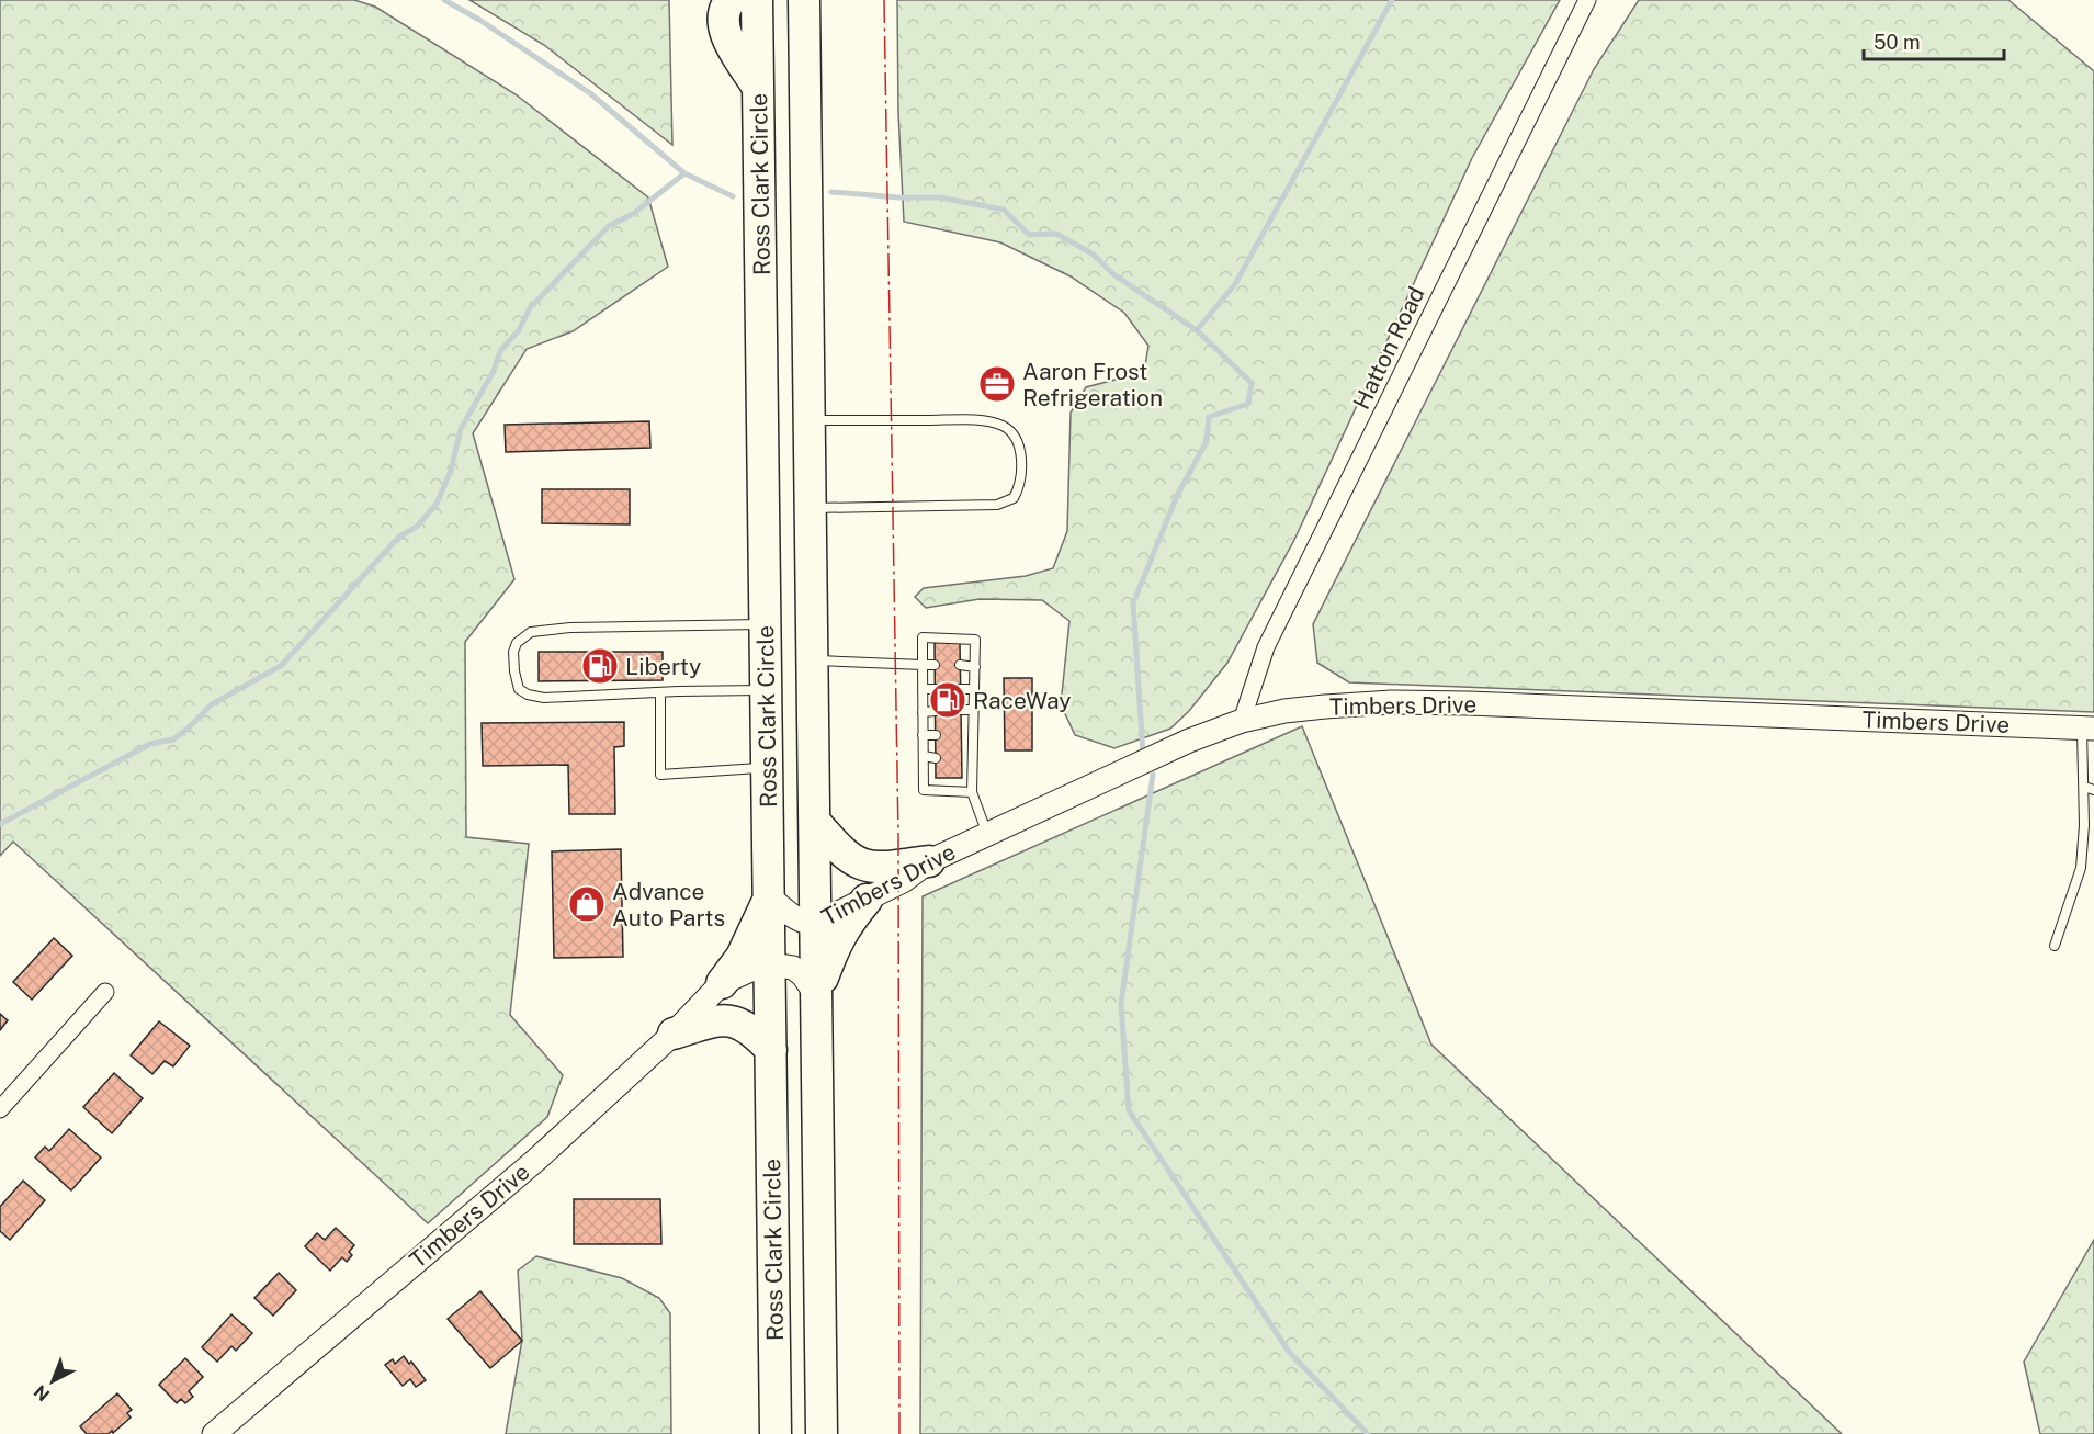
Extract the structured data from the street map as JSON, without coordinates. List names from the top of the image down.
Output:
{
  "streets": {
    "highway": ["Ross Clark Circle"],
    "street": ["Hatton Road", "Timbers Drive"]
  },
  "crossings": [
    ["Ross Clark Circle", "Timbers Drive"],
    ["Hatton Road", "Timbers Drive"]
  ],
  "places": {
    "office": ["Aaron Frost Refrigeration"],
    "fuel station": ["Liberty", "RaceWay"],
    "shop": ["Advance Auto Parts"]
  },
  "scale_bar": "50 m",
  "north": "bottom left"
}
